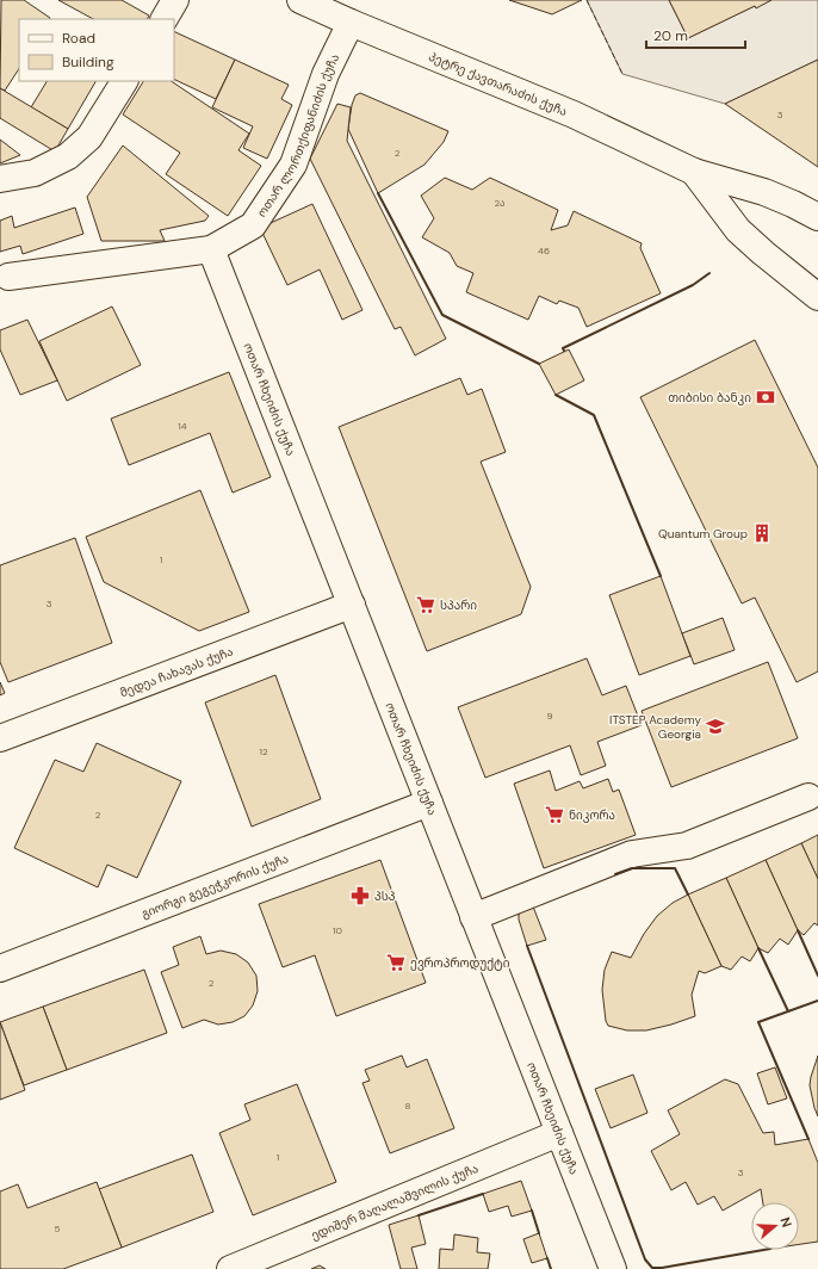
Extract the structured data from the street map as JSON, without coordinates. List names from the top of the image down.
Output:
{
  "streets": {
    "street": [
      "პეტრე ქავთარაძის ქუჩა",
      "ოთარ ლორთქიფანიძის ქუჩა",
      "ოთარ ჩხეიძის ქუჩა",
      "მედეა ჩახავას ქუჩა",
      "გიორგი გეგეჭკორის ქუჩა",
      "ედიშერ მაღალაშვილის ქუჩა"
    ]
  },
  "crossings": [
    ["პეტრე ქავთარაძის ქუჩა", "ოთარ ლორთქიფანიძის ქუჩა"],
    ["ოთარ ლორთქიფანიძის ქუჩა", "ოთარ ჩხეიძის ქუჩა"],
    ["ოთარ ჩხეიძის ქუჩა", "მედეა ჩახავას ქუჩა"],
    ["ოთარ ჩხეიძის ქუჩა", "გიორგი გეგეჭკორის ქუჩა"],
    ["ოთარ ჩხეიძის ქუჩა", "ედიშერ მაღალაშვილის ქუჩა"]
  ],
  "places": {
    "bank": ["თიბისი ბანკი"],
    "building": ["Quantum Group"],
    "supermarket": ["სპარი", "ნიკორა", "ევროპროდუქტი"],
    "school or university": ["ITSTEP Academy Georgia"],
    "pharmacy": ["პსპ"]
  },
  "house_numbers": [
    "3",
    "2",
    "2ა",
    "46",
    "14",
    "1",
    "3",
    "9",
    "12",
    "2",
    "10",
    "2",
    "8",
    "1",
    "3",
    "5"
  ],
  "legend": ["Road", "Building"],
  "scale_bar": "20 m",
  "north": "right"
}
